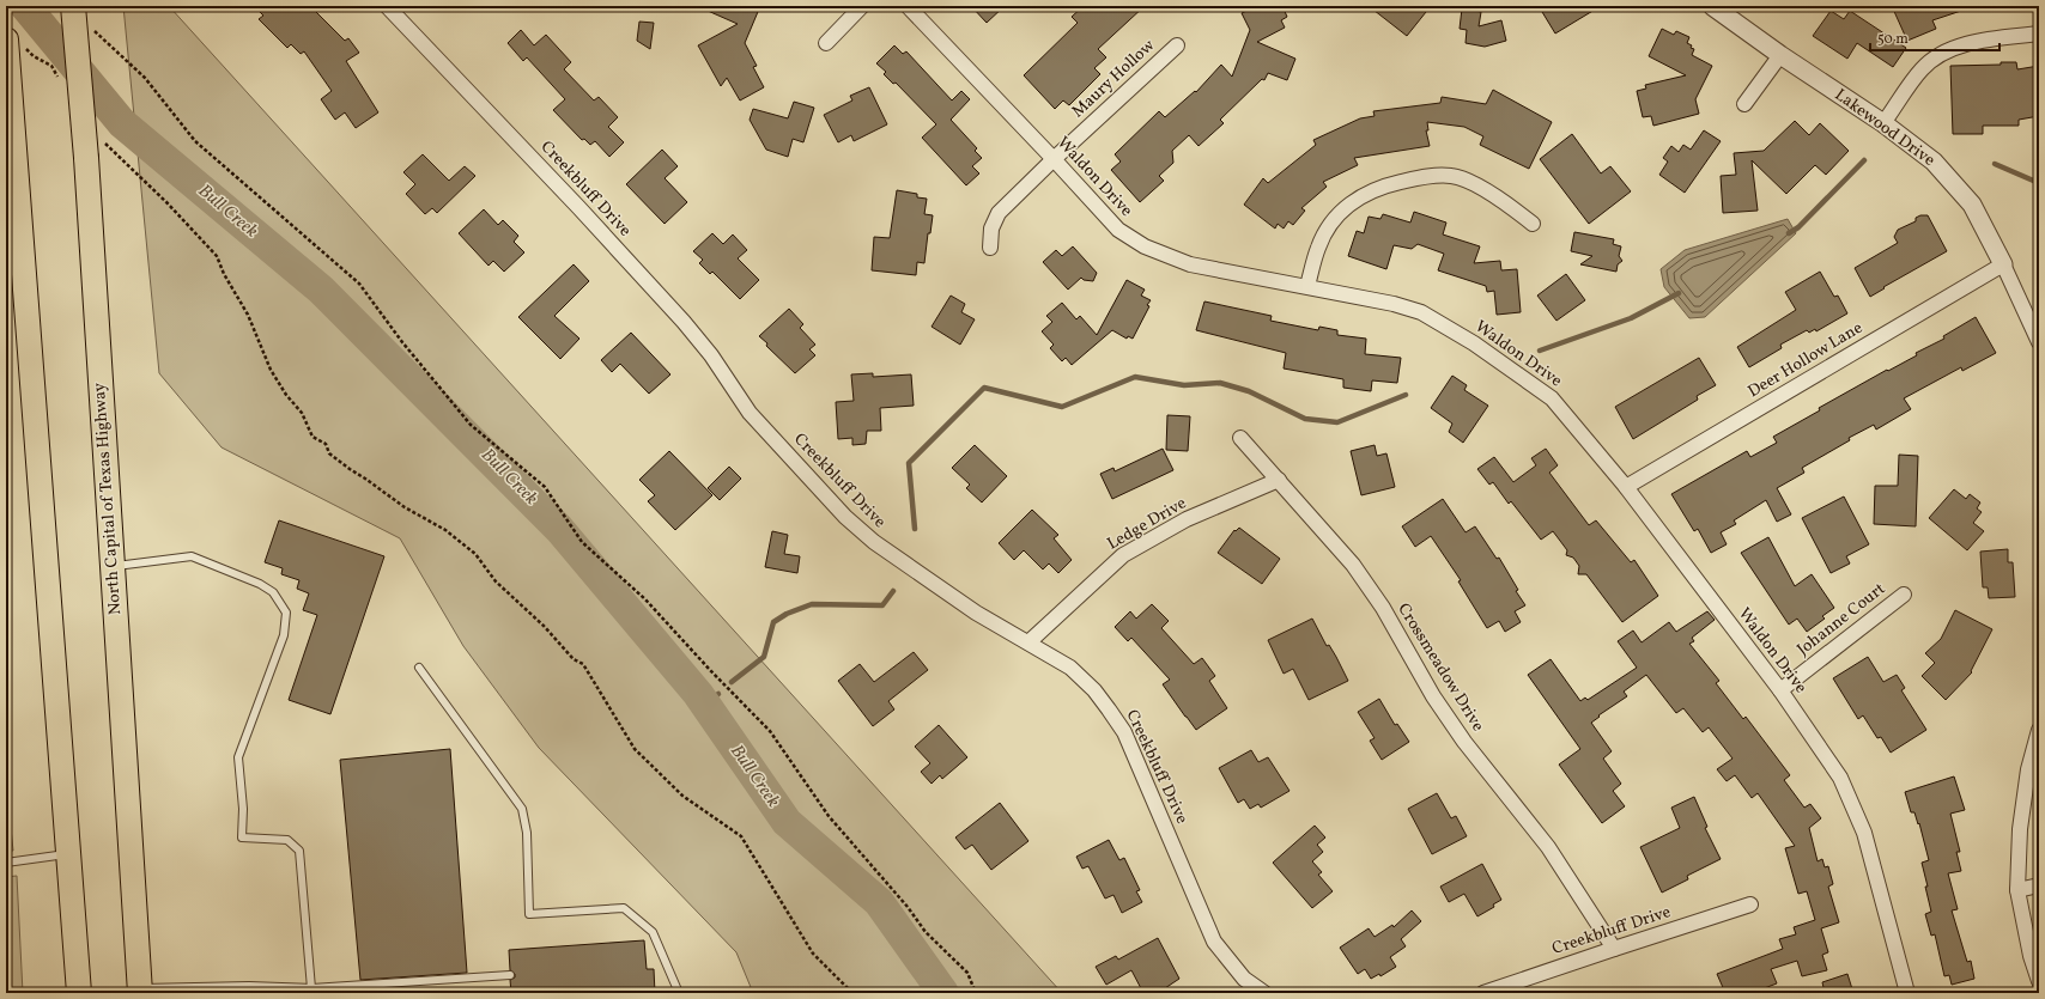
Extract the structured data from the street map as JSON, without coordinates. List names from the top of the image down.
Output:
{
  "streets": {
    "highway": ["North Capital of Texas Highway"],
    "street": [
      "Maury Hollow",
      "Lakewood Drive",
      "Waldon Drive",
      "Creekbluff Drive",
      "Deer Hollow Lane",
      "Ledge Drive",
      "Johanne Court",
      "Crossmeadow Drive"
    ]
  },
  "crossings": [
    ["Maury Hollow", "Waldon Drive"],
    ["Lakewood Drive", "Deer Hollow Lane"],
    ["Waldon Drive", "Deer Hollow Lane"],
    ["Waldon Drive", "Johanne Court"],
    ["Creekbluff Drive", "Ledge Drive"],
    ["Creekbluff Drive", "Crossmeadow Drive"],
    ["Ledge Drive", "Crossmeadow Drive"]
  ],
  "water": ["Bull Creek"],
  "scale_bar": "50 m"
}
